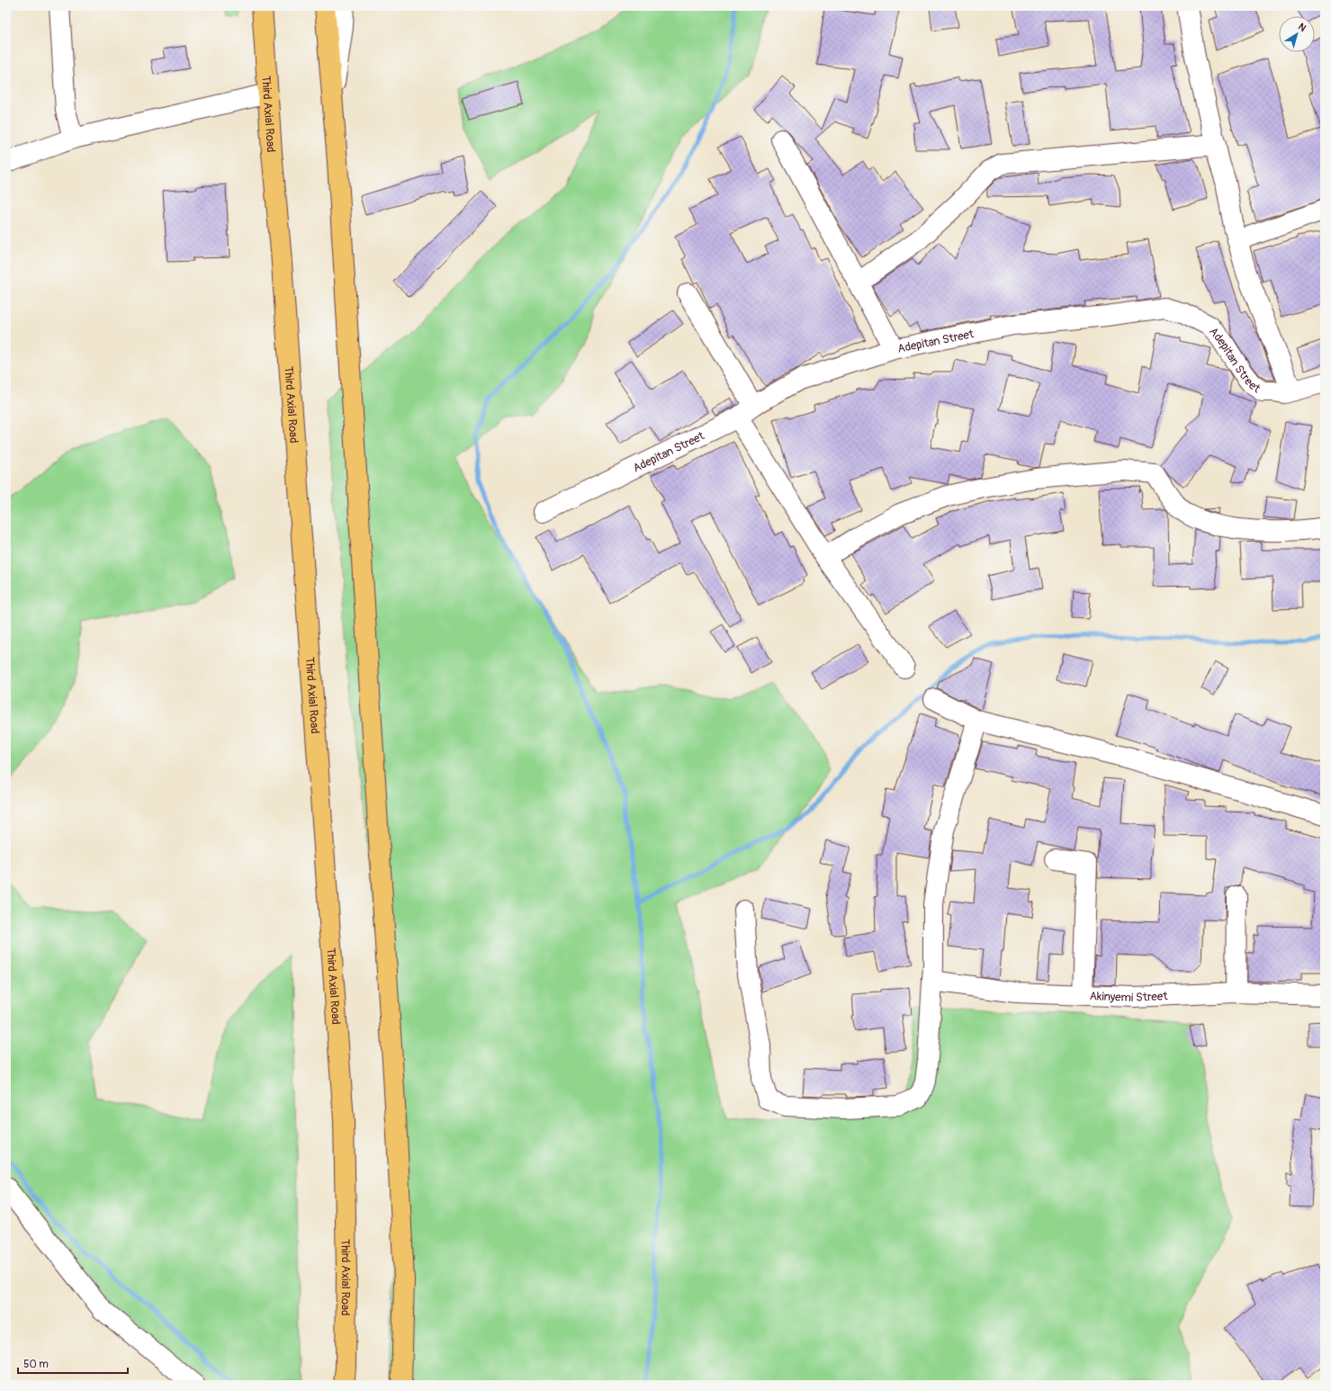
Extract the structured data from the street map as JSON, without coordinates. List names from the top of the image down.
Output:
{
  "streets": {
    "highway": ["Third Axial Road"],
    "street": ["Adepitan Street", "Akinyemi Street"]
  },
  "scale_bar": "50 m",
  "north": "top right"
}
